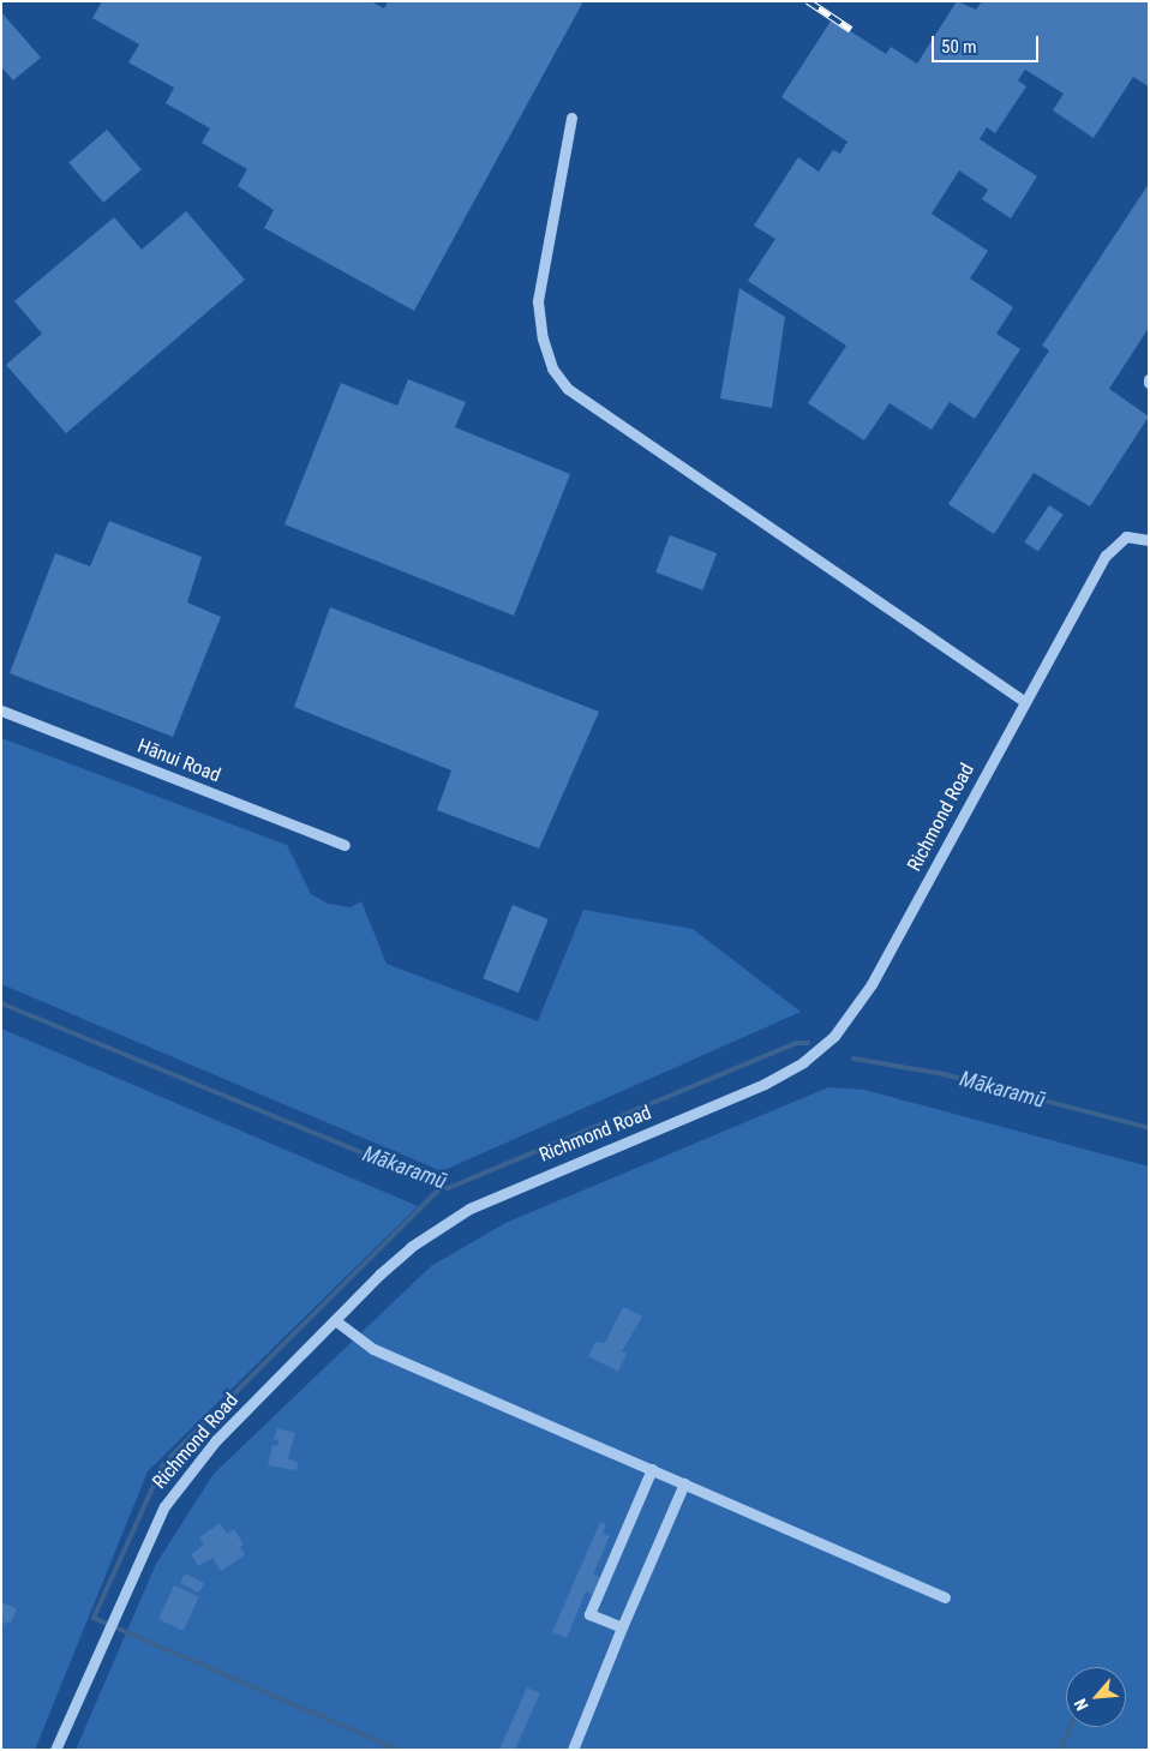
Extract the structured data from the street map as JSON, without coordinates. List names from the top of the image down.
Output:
{
  "streets": {
    "street": ["Hānui Road", "Richmond Road"]
  },
  "water": ["Mākaramū"],
  "scale_bar": "50 m",
  "north": "bottom left"
}
